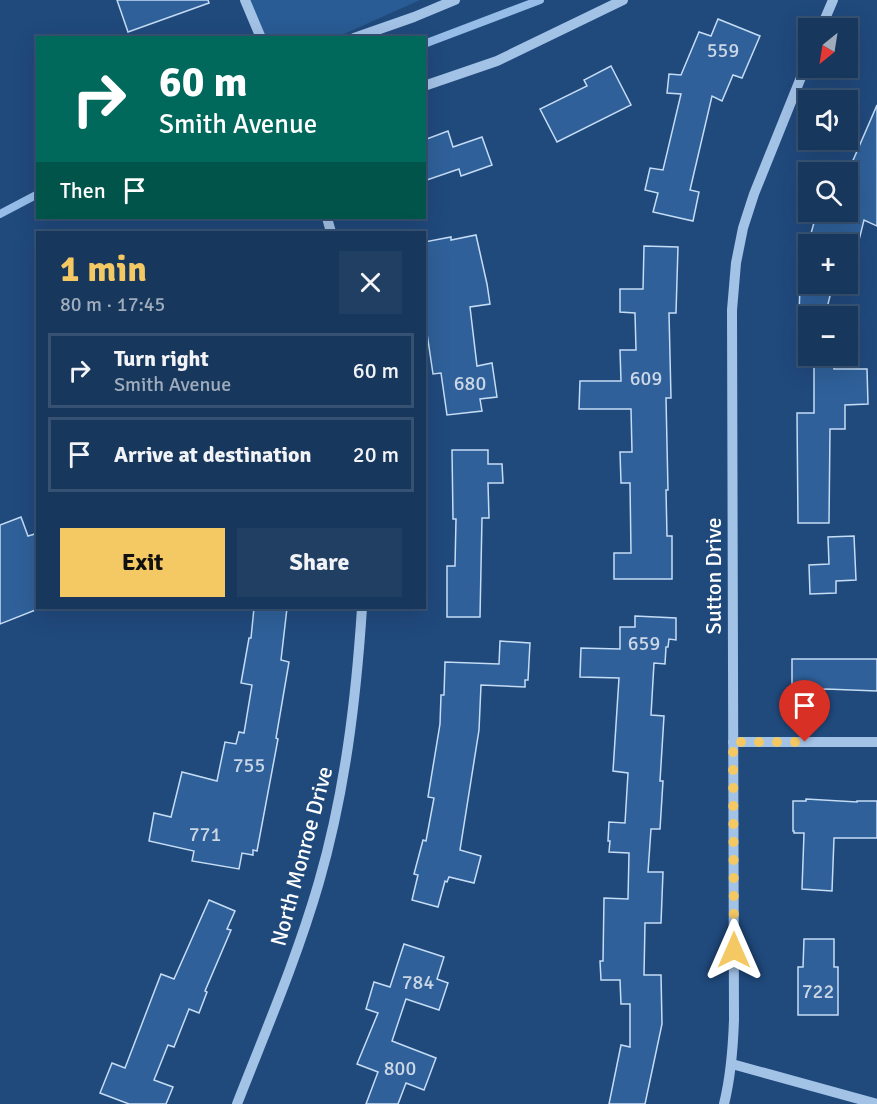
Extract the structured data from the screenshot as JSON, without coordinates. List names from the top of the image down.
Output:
{
  "streets": {
    "street": ["Sutton Drive", "North Monroe Drive"]
  },
  "house_numbers": [
    "559",
    "609",
    "680",
    "659",
    "755",
    "771",
    "784",
    "722",
    "800"
  ],
  "north": "bottom left",
  "page": {
    "map_buttons": ["+", "−"],
    "turn": ["60 m", "Smith Avenue"],
    "then": "Then",
    "heading": ["1 min", "80 m · 17:45"],
    "list": [
      {
        "name": "Turn right",
        "note": "Smith Avenue",
        "value": "60 m"
      },
      {
        "name": "Arrive at destination",
        "value": "20 m"
      }
    ],
    "buttons": ["Exit", "Share"]
  }
}
